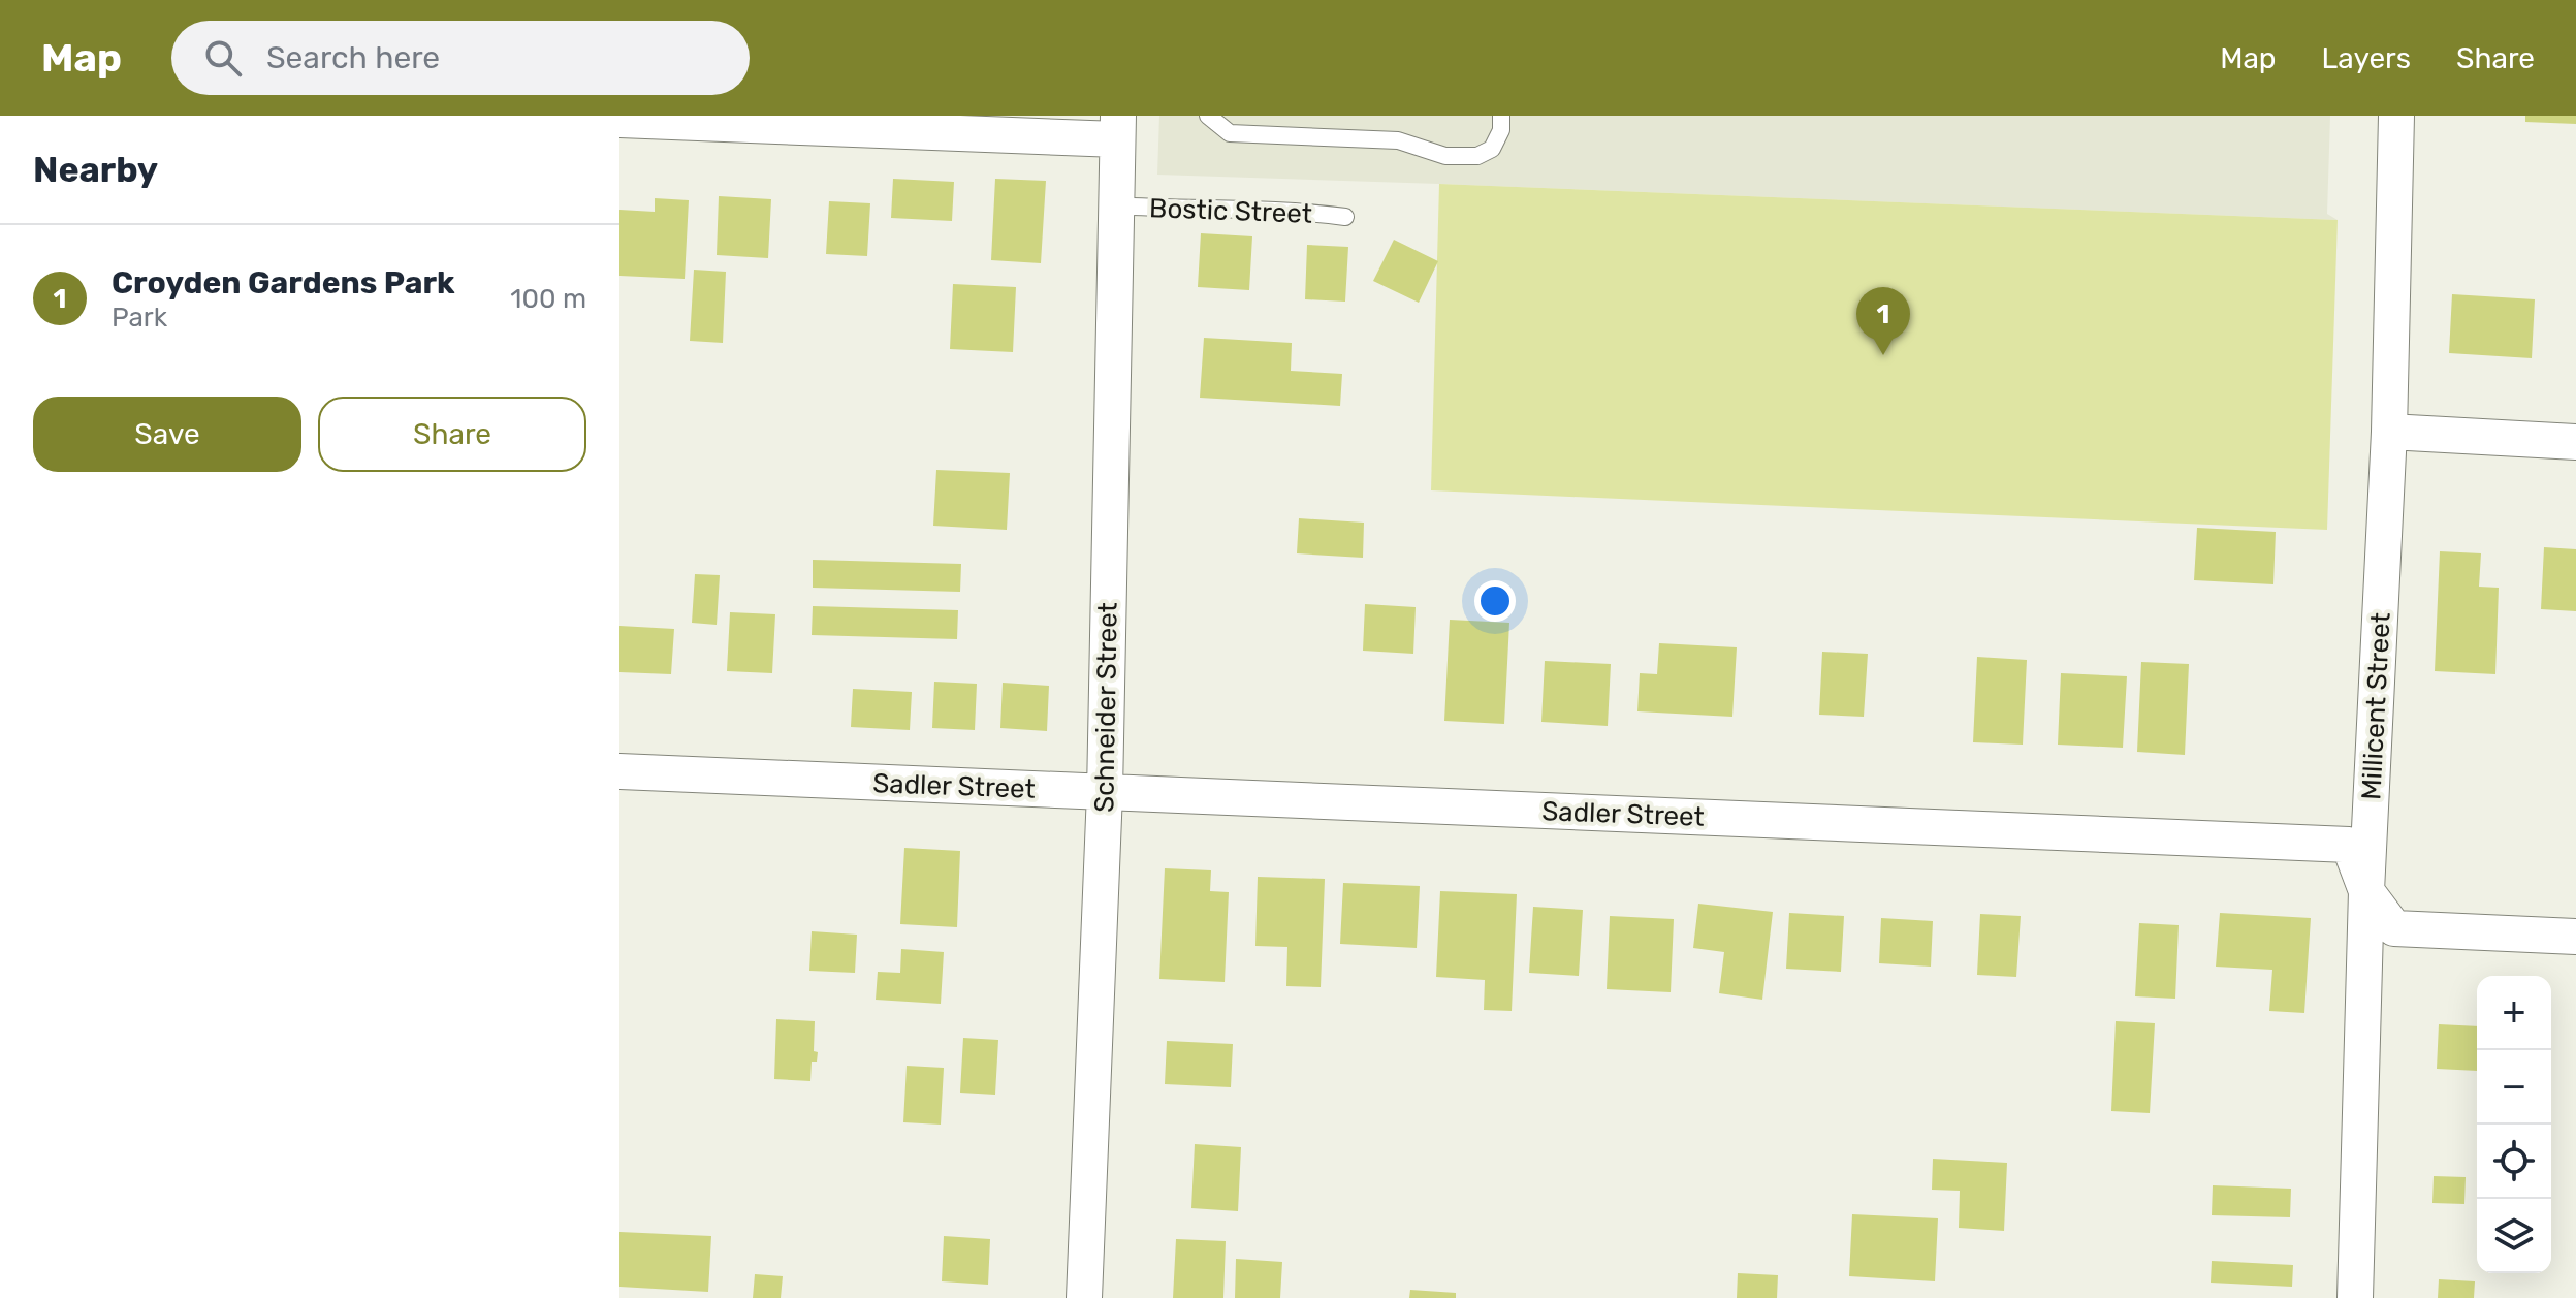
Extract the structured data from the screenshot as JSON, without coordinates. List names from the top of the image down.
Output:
{
  "streets": {
    "street": ["Millicent Street", "Schneider Street", "Sadler Street"],
    "lane": ["Bostic Street"]
  },
  "crossings": [
    ["Bostic Street", "Schneider Street"],
    ["Millicent Street", "Sadler Street"],
    ["Schneider Street", "Sadler Street"]
  ],
  "page": {
    "header": "Map",
    "search": "Search here",
    "nav": ["Map", "Layers", "Share"],
    "heading": "Nearby",
    "list": [
      {
        "mark": "1",
        "name": "Croyden Gardens Park",
        "note": "Park",
        "value": "100 m"
      }
    ],
    "pins": "1",
    "buttons": ["Save", "Share"],
    "map_buttons": ["+", "−"]
  }
}
